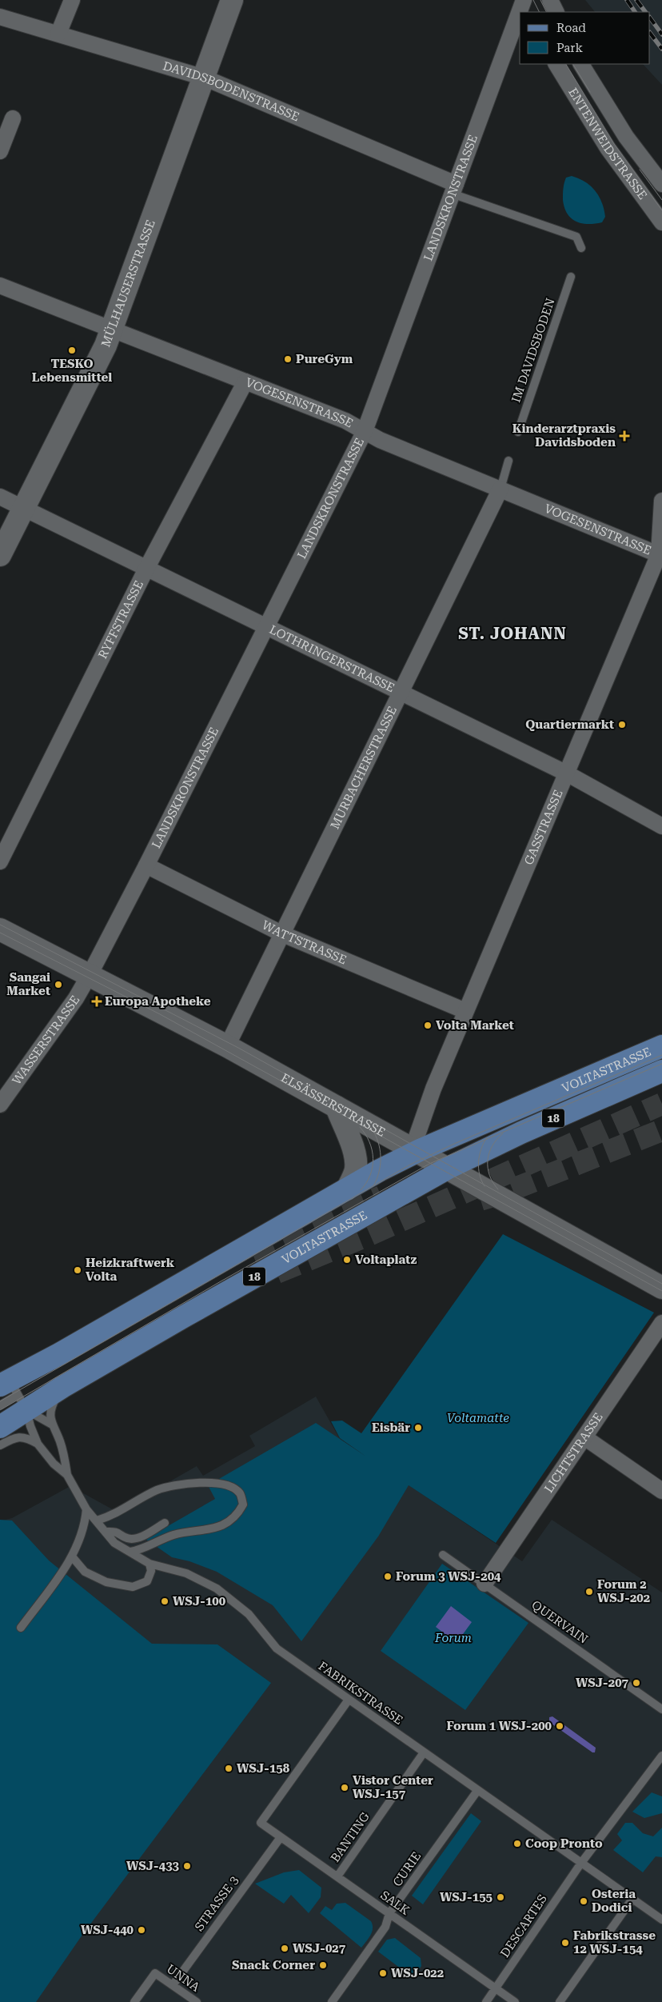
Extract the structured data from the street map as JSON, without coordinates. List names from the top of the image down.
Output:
{
  "streets": {
    "main road": ["VOLTASTRASSE", "18"],
    "street": [
      "DAVIDSBODENSTRASSE",
      "ENTENWEIDSTRASSE",
      "LANDSKRONSTRASSE",
      "MÜLHAUSERSTRASSE",
      "VOGESENSTRASSE",
      "RYFFSTRASSE",
      "LOTHRINGERSTRASSE",
      "MURBACHERSTRASSE",
      "GASSTRASSE",
      "WATTSTRASSE",
      "WASSERSTRASSE",
      "ELSÄSSERSTRASSE",
      "LICHTSTRASSE"
    ],
    "lane": [
      "IM DAVIDSBODEN",
      "QUERVAIN",
      "FABRIKSTRASSE",
      "BANTING",
      "CURIE",
      "SALK",
      "STRASSE 3",
      "DESCARTES",
      "UNNA"
    ]
  },
  "crossings": [
    ["DAVIDSBODENSTRASSE", "LANDSKRONSTRASSE"],
    ["DAVIDSBODENSTRASSE", "MÜLHAUSERSTRASSE"],
    ["LANDSKRONSTRASSE", "VOGESENSTRASSE"],
    ["LANDSKRONSTRASSE", "LOTHRINGERSTRASSE"],
    ["LANDSKRONSTRASSE", "WATTSTRASSE"],
    ["LANDSKRONSTRASSE", "WASSERSTRASSE"],
    ["LANDSKRONSTRASSE", "ELSÄSSERSTRASSE"],
    ["MÜLHAUSERSTRASSE", "VOGESENSTRASSE"],
    ["MÜLHAUSERSTRASSE", "LOTHRINGERSTRASSE"],
    ["VOGESENSTRASSE", "RYFFSTRASSE"],
    ["VOGESENSTRASSE", "MURBACHERSTRASSE"],
    ["VOGESENSTRASSE", "GASSTRASSE"],
    ["RYFFSTRASSE", "LOTHRINGERSTRASSE"],
    ["LOTHRINGERSTRASSE", "MURBACHERSTRASSE"],
    ["LOTHRINGERSTRASSE", "GASSTRASSE"],
    ["MURBACHERSTRASSE", "WATTSTRASSE"],
    ["MURBACHERSTRASSE", "ELSÄSSERSTRASSE"],
    ["GASSTRASSE", "WATTSTRASSE"],
    ["GASSTRASSE", "VOLTASTRASSE"],
    ["GASSTRASSE", "ELSÄSSERSTRASSE"],
    ["WASSERSTRASSE", "ELSÄSSERSTRASSE"],
    ["VOLTASTRASSE", "ELSÄSSERSTRASSE"],
    ["VOLTASTRASSE", "FABRIKSTRASSE"],
    ["LICHTSTRASSE", "QUERVAIN"],
    ["FABRIKSTRASSE", "BANTING"],
    ["FABRIKSTRASSE", "CURIE"],
    ["FABRIKSTRASSE", "SALK"],
    ["FABRIKSTRASSE", "DESCARTES"],
    ["BANTING", "SALK"],
    ["CURIE", "SALK"],
    ["SALK", "STRASSE 3"],
    ["SALK", "DESCARTES"],
    ["STRASSE 3", "UNNA"]
  ],
  "districts": ["ST. JOHANN"],
  "parks": ["Voltamatte", "Forum"],
  "places": {
    "other": [
      "TESKO Lebensmittel",
      "PureGym",
      "Quartiermarkt",
      "Sangai Market",
      "Volta Market",
      "Voltaplatz",
      "Heizkraftwerk Volta",
      "Eisbär",
      "Forum 3 WSJ-204",
      "Forum 2 WSJ-202",
      "WSJ-100",
      "WSJ-207",
      "Forum 1 WSJ-200",
      "WSJ-158",
      "Vistor Center WSJ-157",
      "Coop Pronto",
      "WSJ-433",
      "WSJ-155",
      "Osteria Dodici",
      "WSJ-440",
      "Fabrikstrasse 12 WSJ-154",
      "WSJ-027",
      "Snack Corner",
      "WSJ-022"
    ],
    "health": ["Kinderarztpraxis Davidsboden", "Europa Apotheke"]
  },
  "legend": ["Road", "Park"]
}
